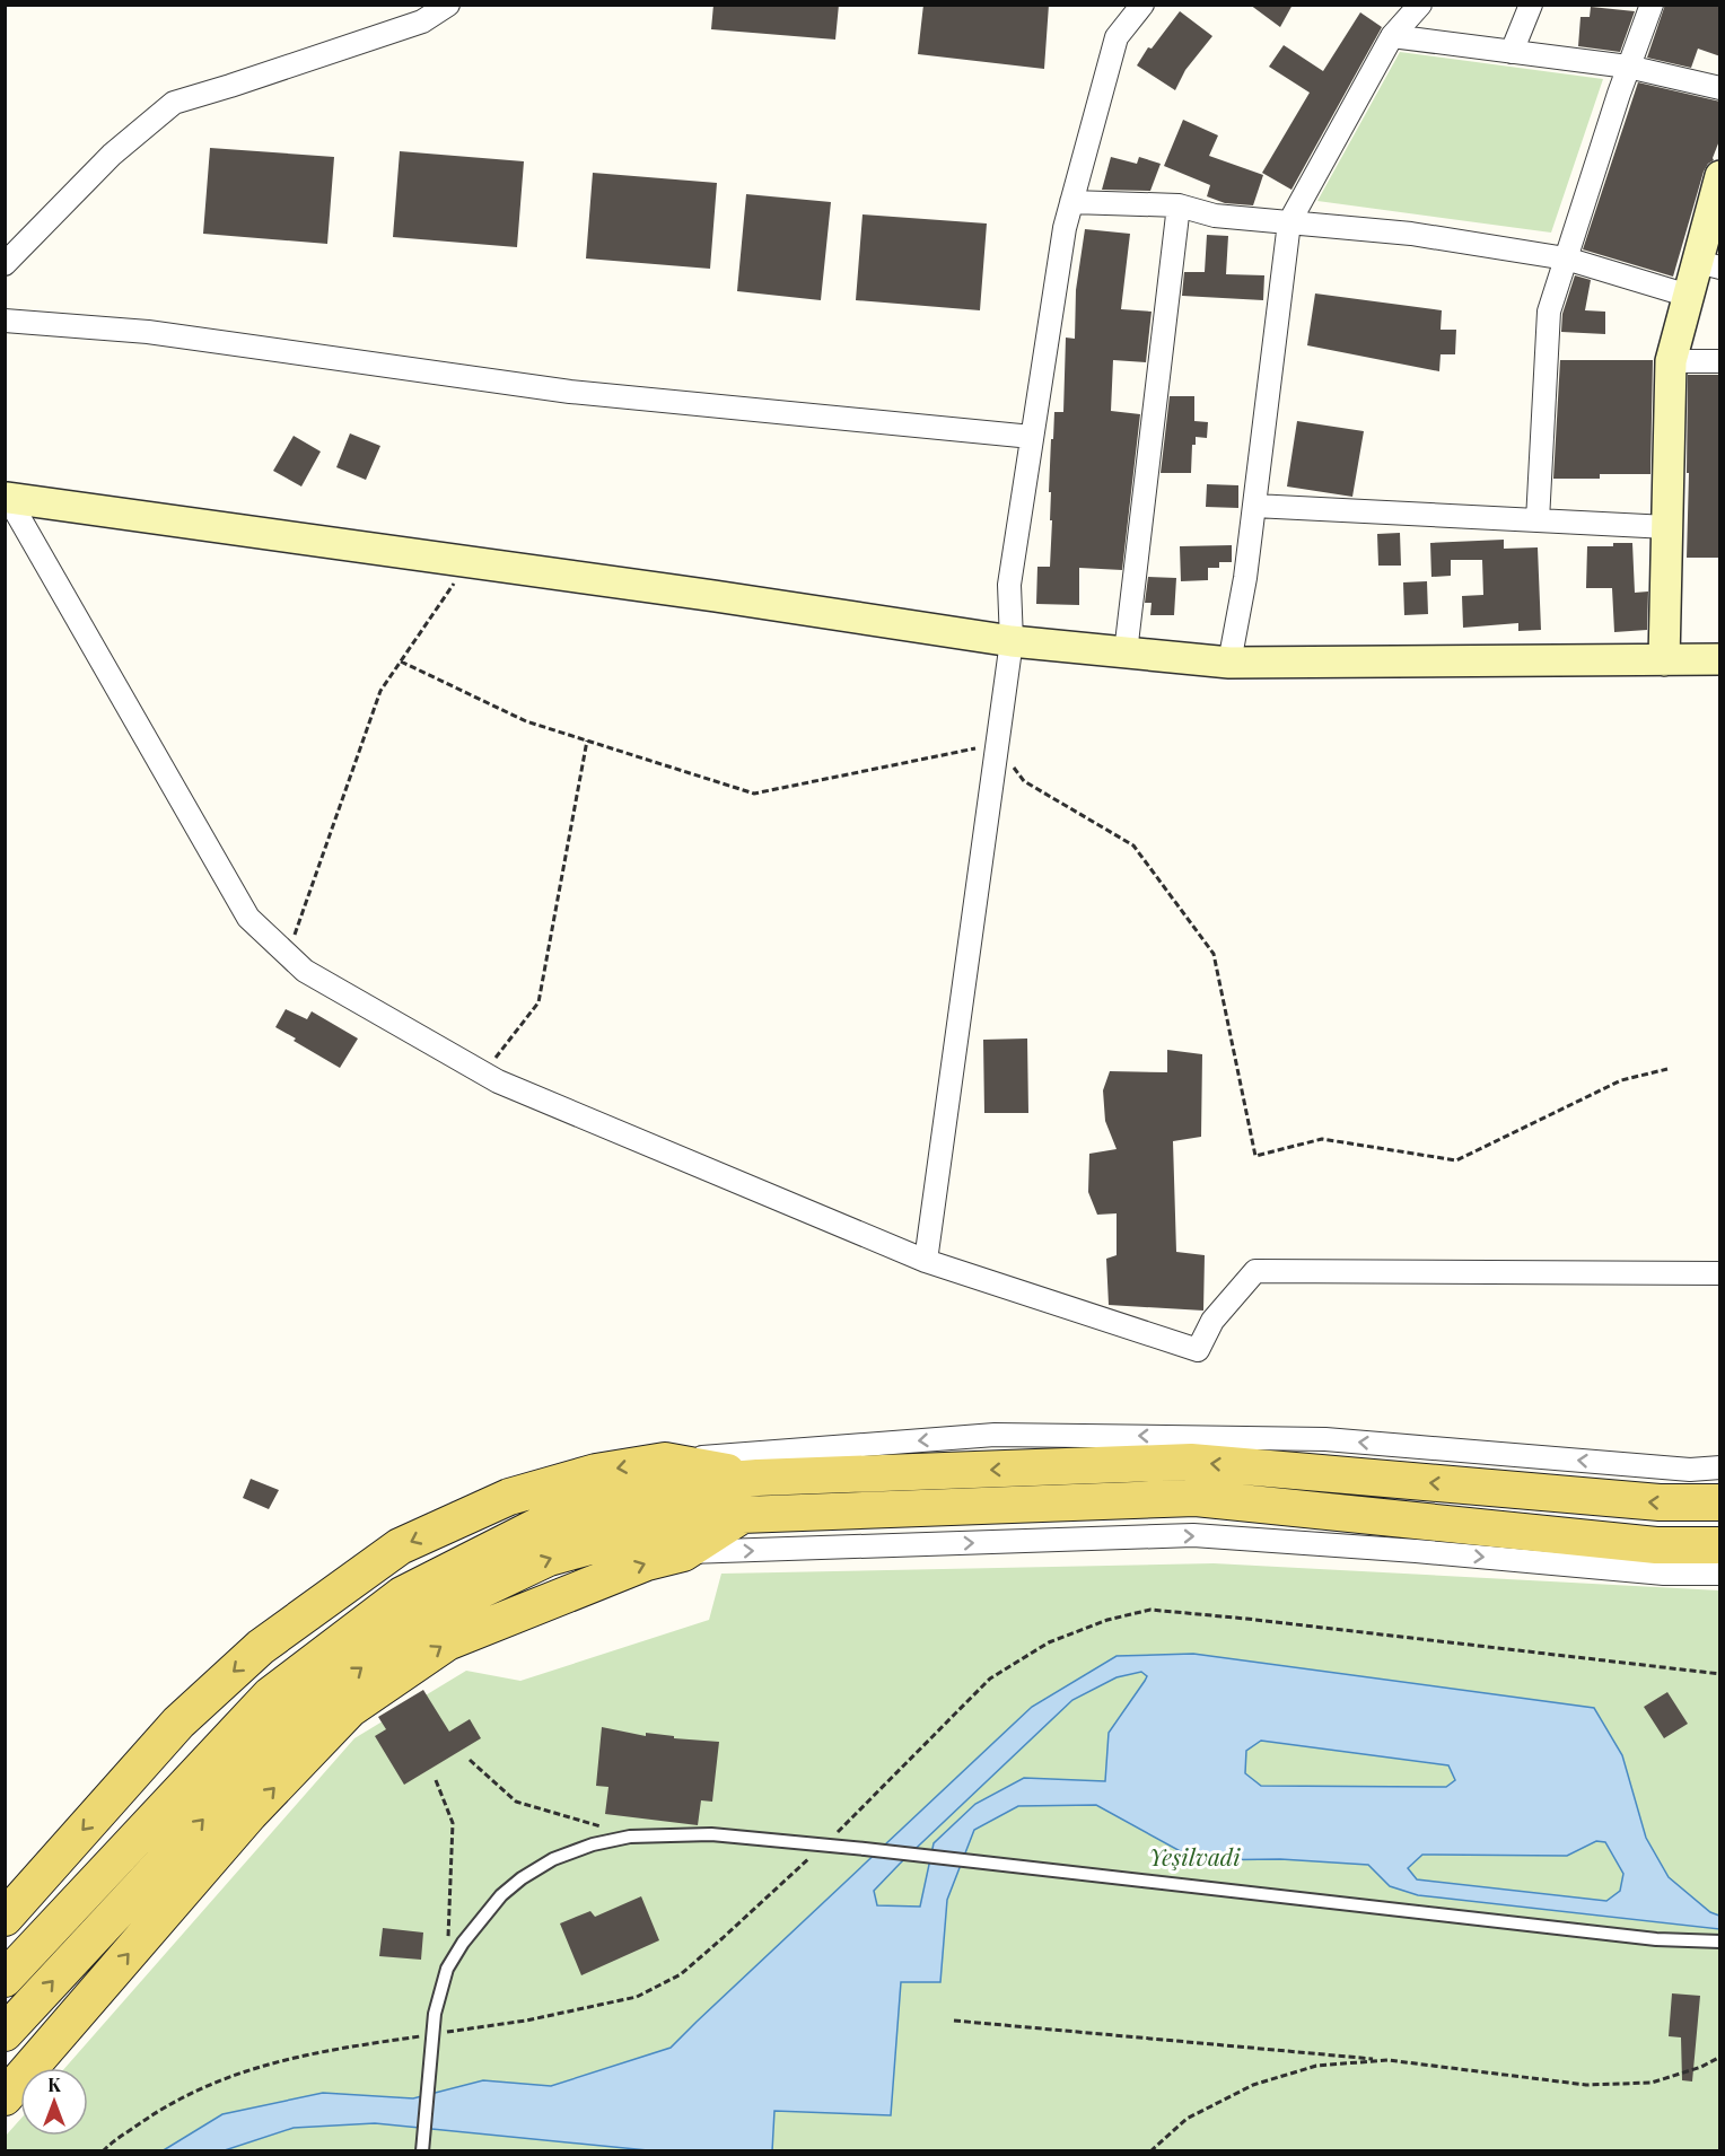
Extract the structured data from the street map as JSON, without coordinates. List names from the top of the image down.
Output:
{
  "parks": ["Yeşilvadi"],
  "north": "top"
}
